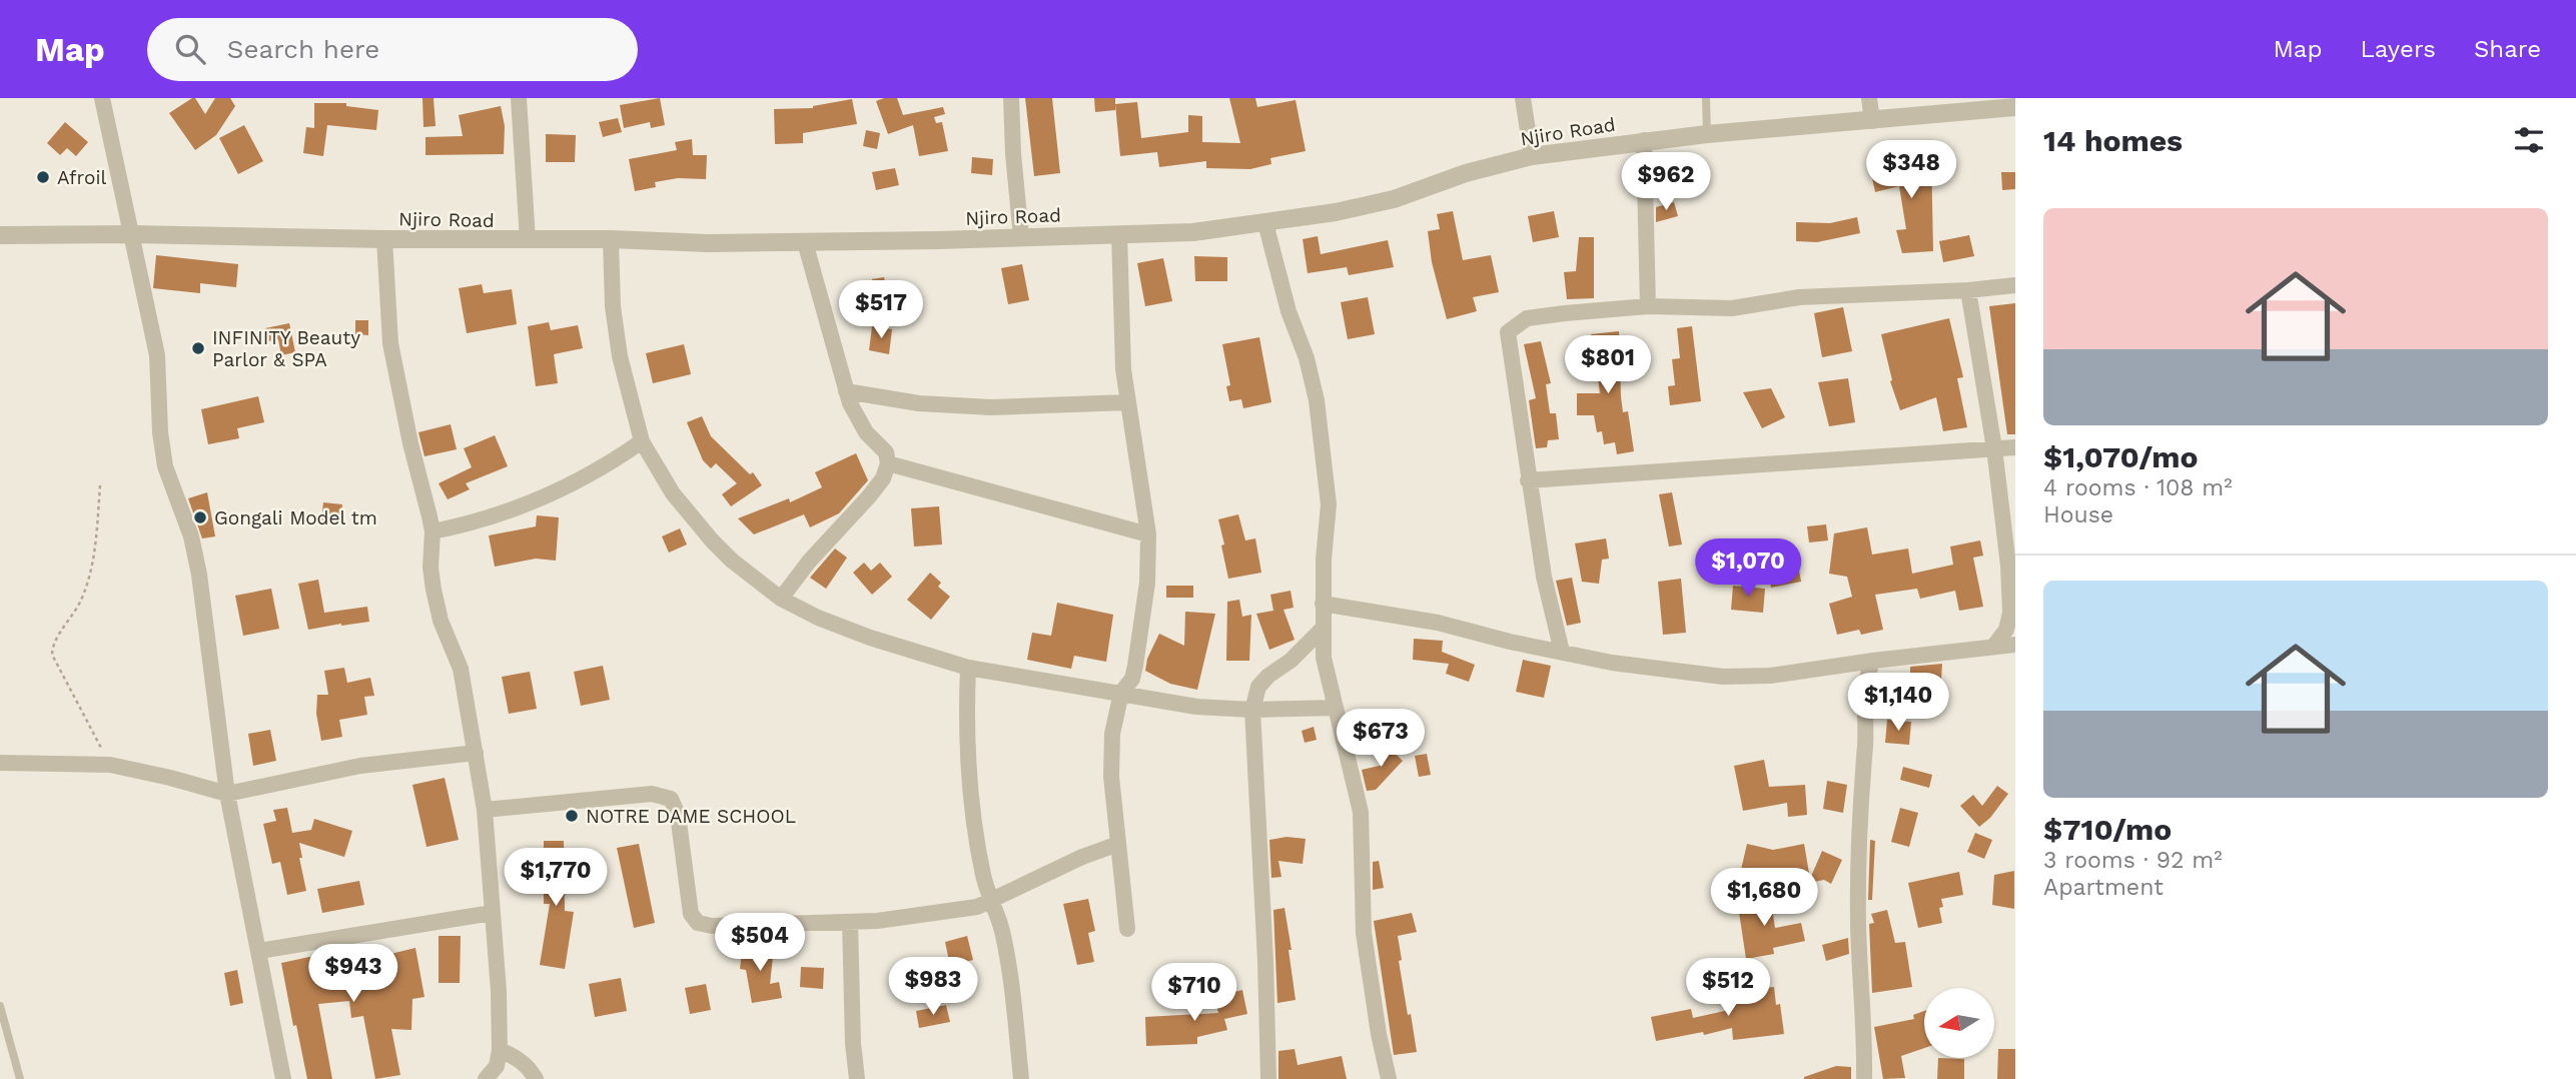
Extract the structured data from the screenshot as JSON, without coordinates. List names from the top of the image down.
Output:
{
  "streets": {
    "street": ["Njiro Road"]
  },
  "places": [
    "Afroil",
    "INFINITY Beauty Parlor & SPA",
    "Gongali Model tm",
    "NOTRE DAME SCHOOL"
  ],
  "north": "left",
  "page": {
    "header": "Map",
    "search": "Search here",
    "nav": ["Map", "Layers", "Share"],
    "heading": "14 homes",
    "price": [
      "$348",
      "$962",
      "$517",
      "$801",
      "$1,070",
      "$1,140",
      "$673",
      "$1,770",
      "$1,680",
      "$504",
      "$943",
      "$983",
      "$512",
      "$710"
    ],
    "list": [
      {
        "name": "$1,070/mo",
        "note": "4 rooms · 108 m² · House"
      },
      {
        "name": "$710/mo",
        "note": "3 rooms · 92 m² · Apartment"
      }
    ]
  }
}
